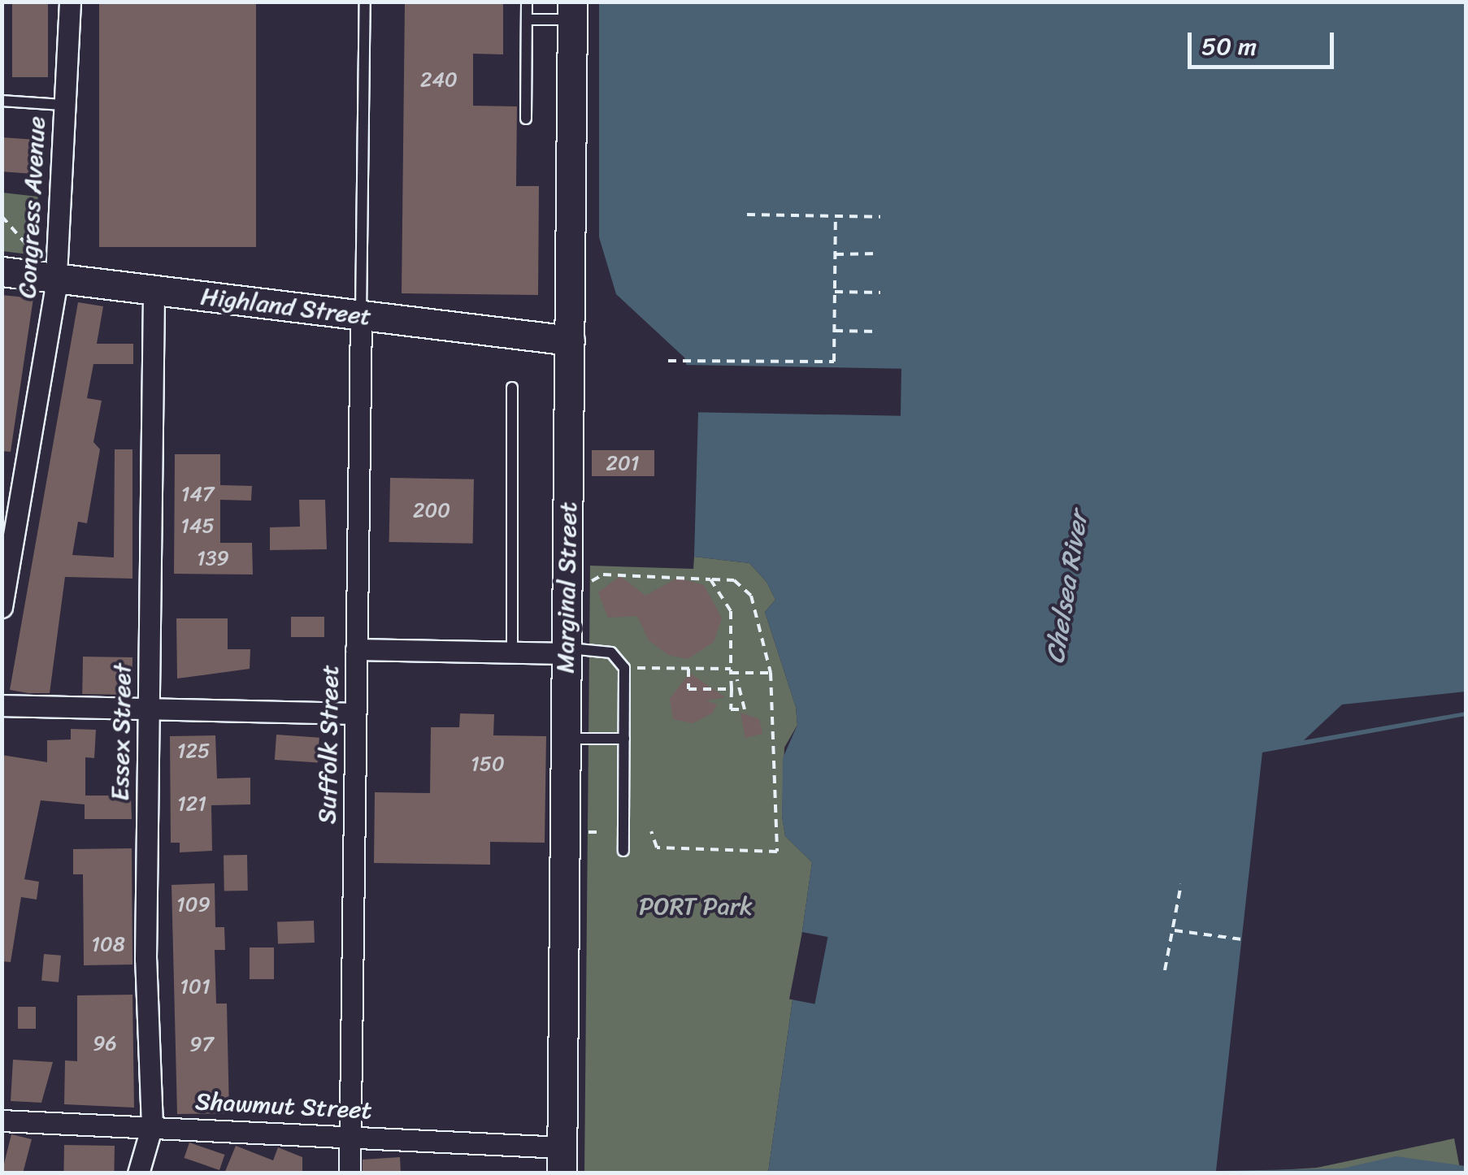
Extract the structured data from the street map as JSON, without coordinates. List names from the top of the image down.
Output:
{
  "streets": {
    "main road": ["Highland Street", "Marginal Street"],
    "street": [
      "Congress Avenue",
      "Essex Street",
      "Suffolk Street",
      "Shawmut Street"
    ]
  },
  "crossings": [
    ["Congress Avenue", "Highland Street"],
    ["Highland Street", "Marginal Street"],
    ["Highland Street", "Essex Street"],
    ["Highland Street", "Suffolk Street"],
    ["Marginal Street", "Shawmut Street"],
    ["Essex Street", "Shawmut Street"],
    ["Suffolk Street", "Shawmut Street"]
  ],
  "water": ["Chelsea River"],
  "parks": ["PORT Park"],
  "house_numbers": [
    "240",
    "201",
    "147",
    "200",
    "145",
    "139",
    "125",
    "150",
    "121",
    "109",
    "108",
    "101",
    "96",
    "97"
  ],
  "scale_bar": "50 m"
}
